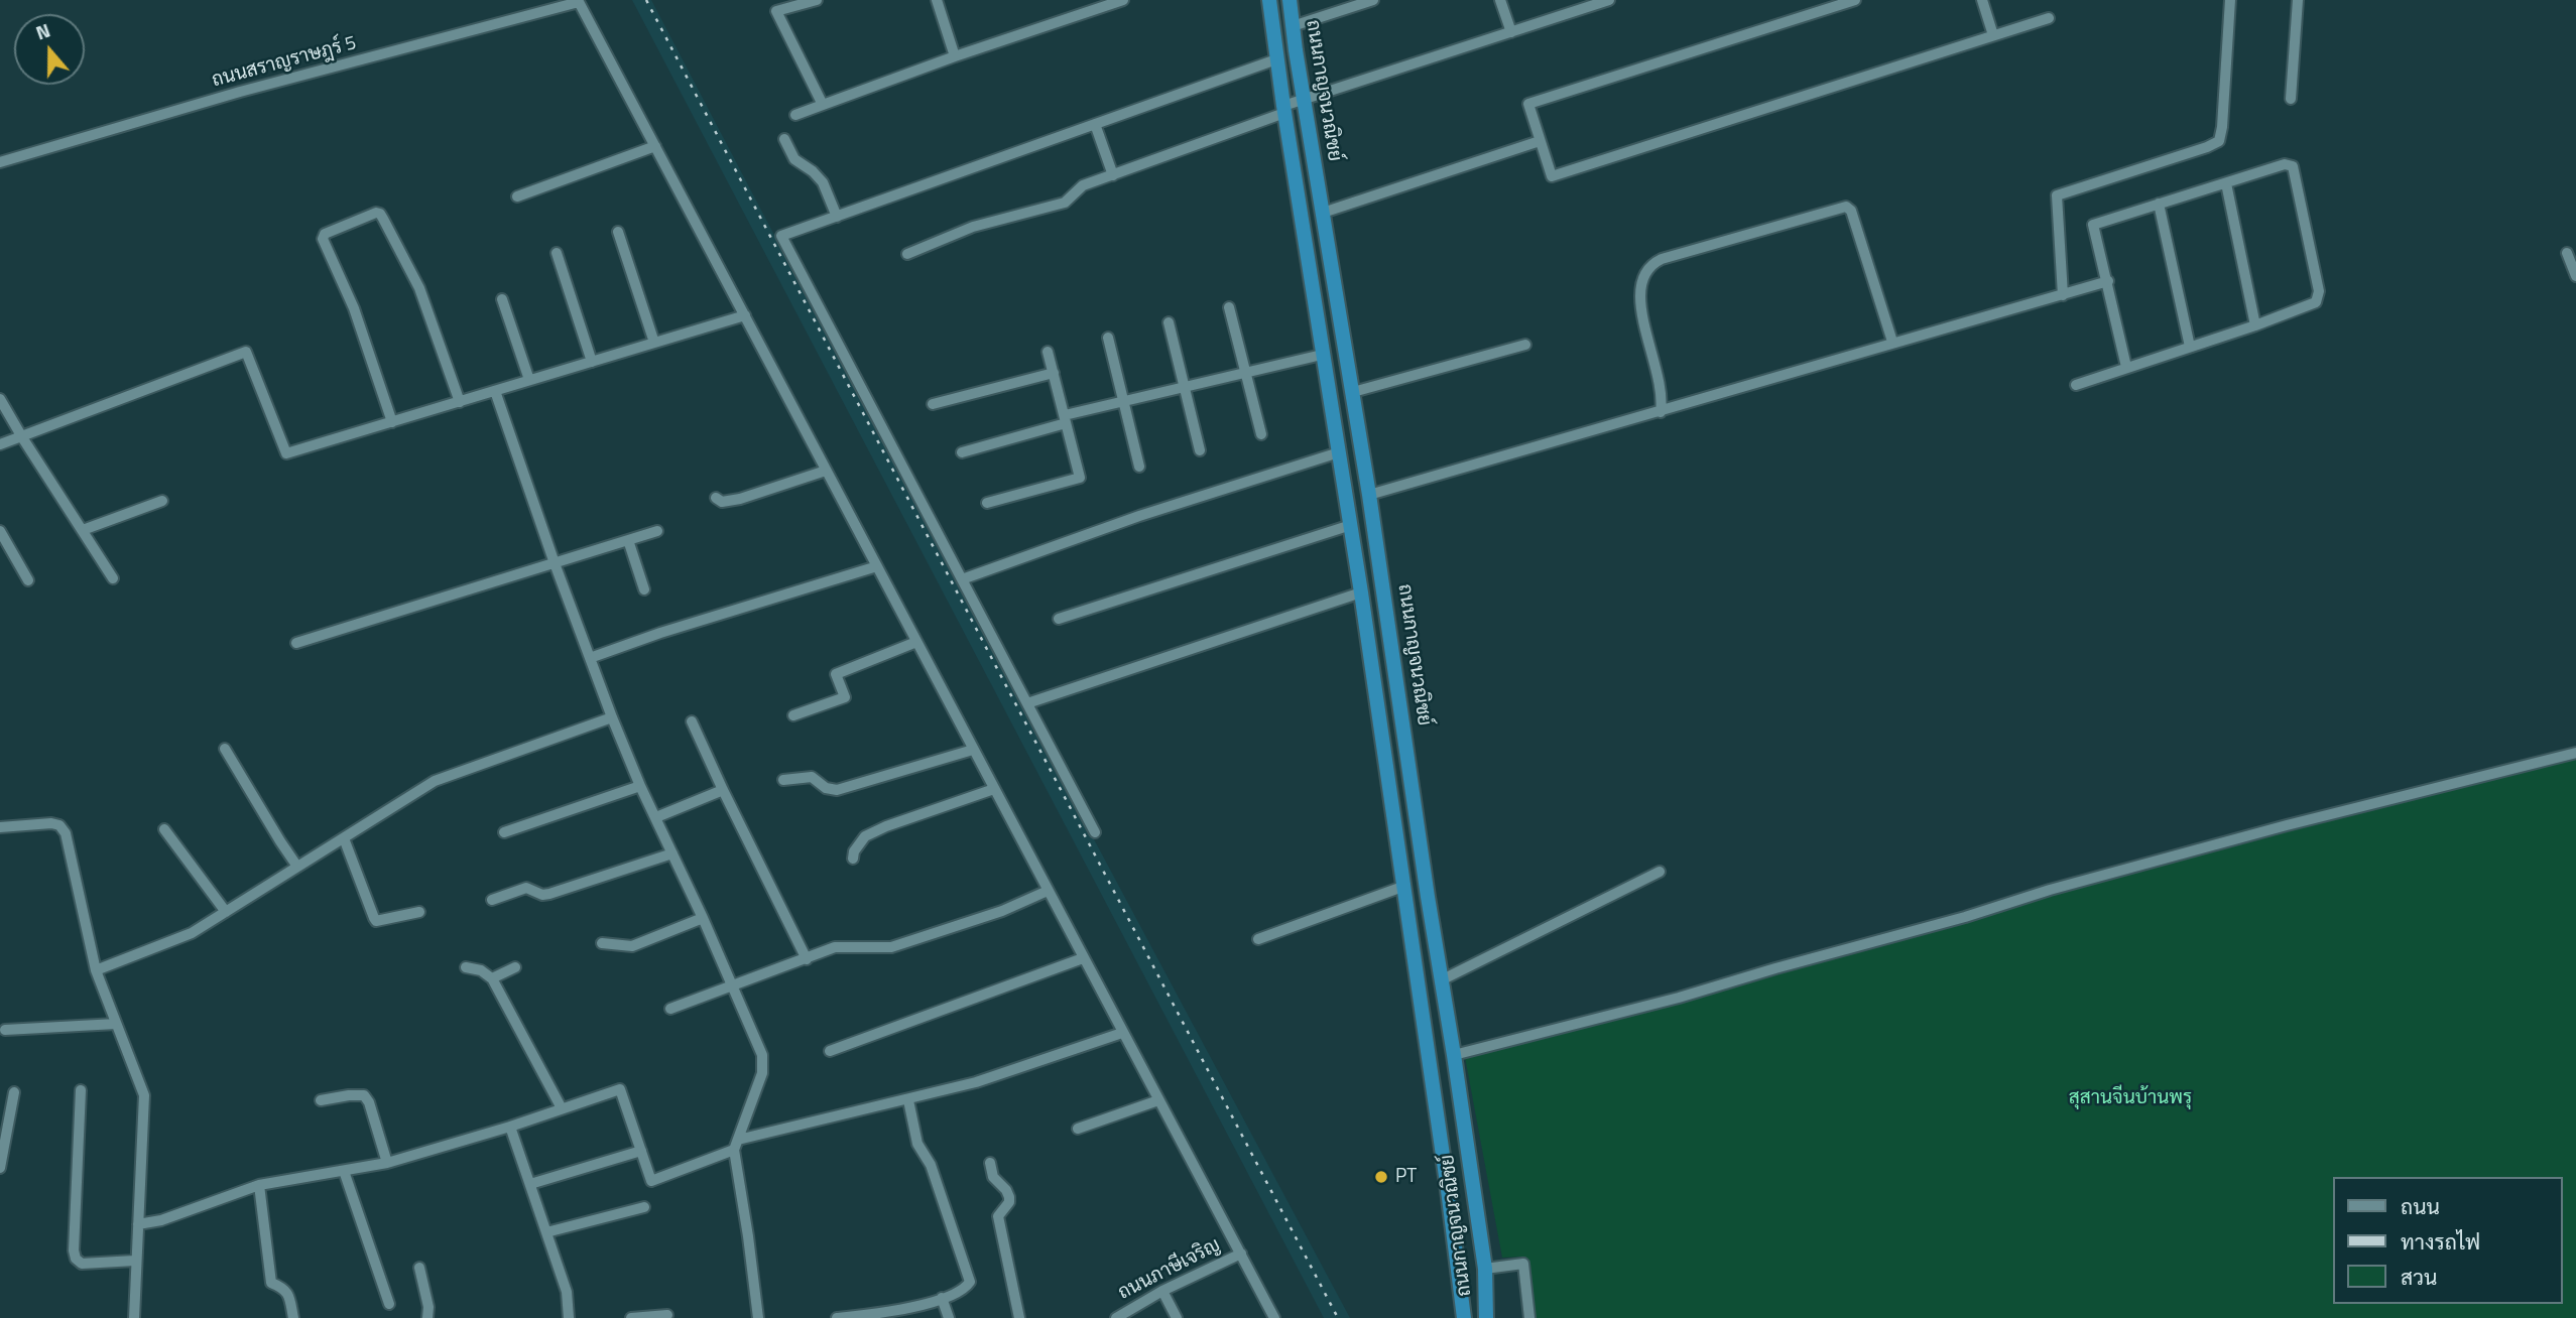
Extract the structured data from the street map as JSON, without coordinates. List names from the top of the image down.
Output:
{
  "streets": {
    "highway": ["ถนนกาญจนวณิชย์"],
    "street": ["ถนนสราญราษฎร์ 5", "ถนนภาษีเจริญ"]
  },
  "parks": ["สุสานจีนบ้านพรุ"],
  "places": ["PT"],
  "legend": ["ถนน", "ทางรถไฟ", "สวน"],
  "north": "top"
}
